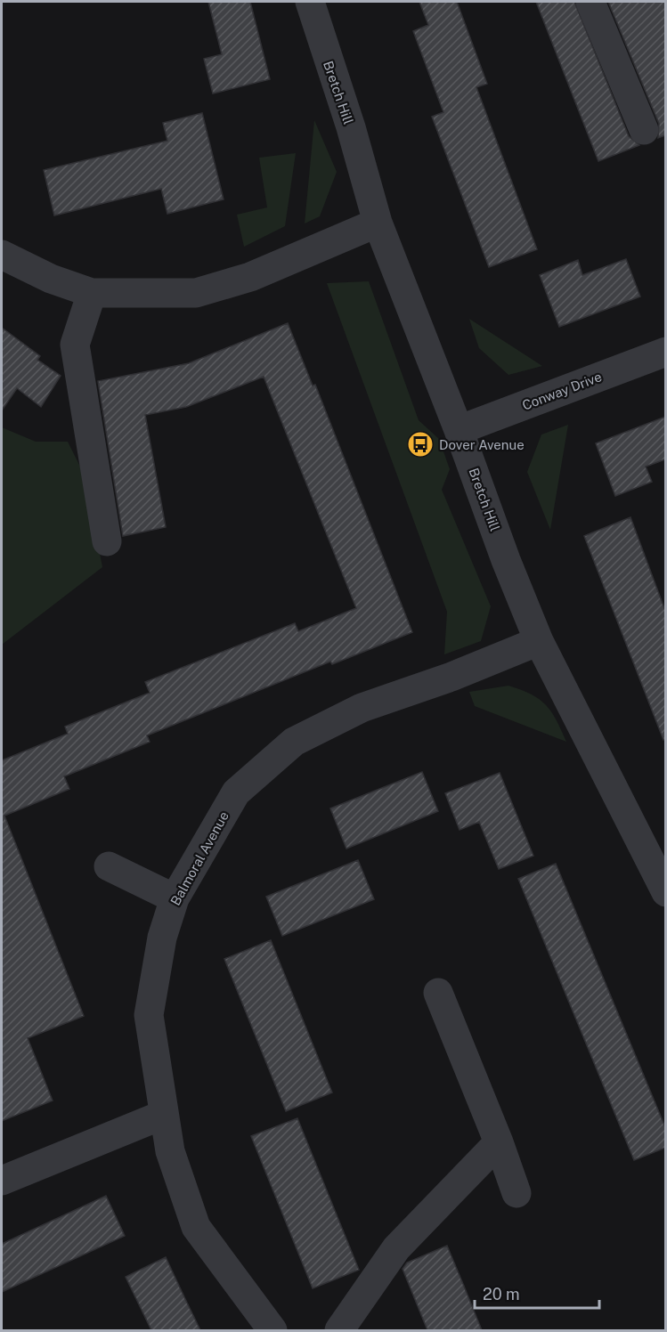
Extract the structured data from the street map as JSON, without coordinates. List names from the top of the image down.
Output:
{
  "streets": {
    "street": ["Bretch Hill", "Conway Drive", "Balmoral Avenue"]
  },
  "crossings": [
    ["Bretch Hill", "Conway Drive"],
    ["Bretch Hill", "Balmoral Avenue"]
  ],
  "places": {
    "bus stop": ["Dover Avenue"]
  },
  "scale_bar": "20 m"
}
